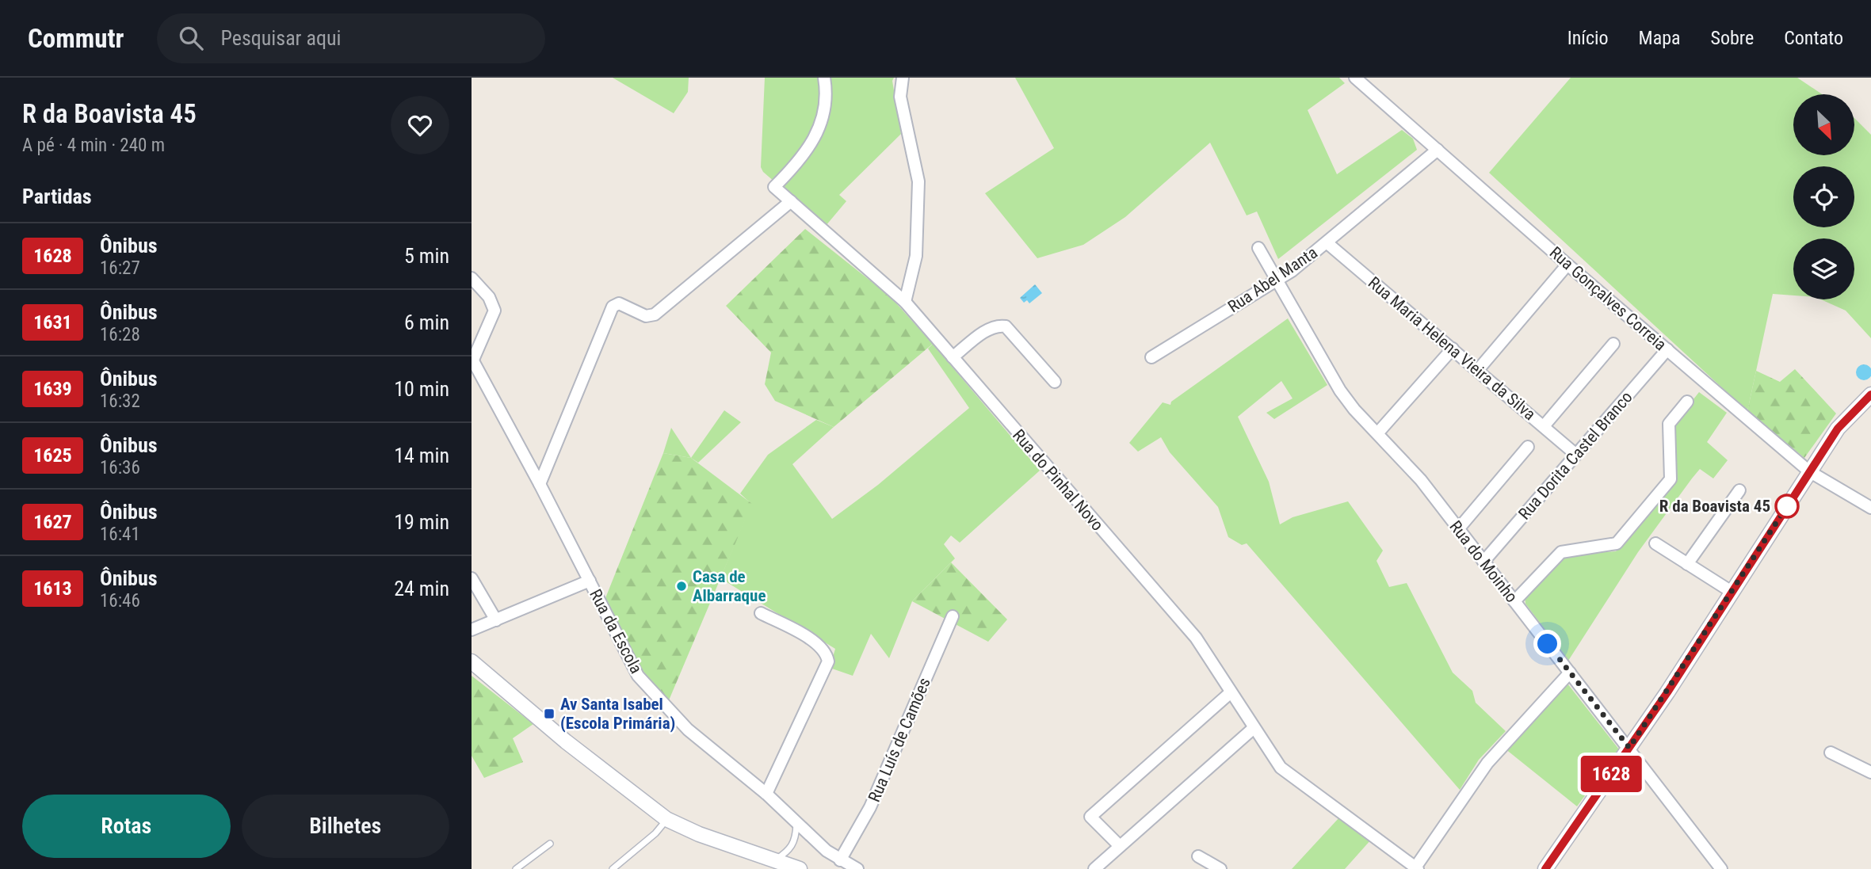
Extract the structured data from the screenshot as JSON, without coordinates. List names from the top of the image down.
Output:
{
  "streets": {
    "street": [
      "Rua Abel Manta",
      "Rua Gonçalves Correia",
      "Rua Maria Helena Vieira da Silva",
      "Rua Dorita Castel Branco",
      "Rua do Pinhal Novo",
      "Rua do Moinho",
      "Rua da Escola",
      "Rua Luís de Camões"
    ]
  },
  "crossings": [
    ["Rua Abel Manta", "Rua Gonçalves Correia"],
    ["Rua Abel Manta", "Rua Maria Helena Vieira da Silva"],
    ["Rua Abel Manta", "Rua do Moinho"],
    ["Rua Gonçalves Correia", "Rua Dorita Castel Branco"],
    ["Rua Maria Helena Vieira da Silva", "Rua Dorita Castel Branco"],
    ["Rua Dorita Castel Branco", "Rua do Moinho"],
    ["Rua da Escola", "Rua Luís de Camões"]
  ],
  "places": {
    "other": ["R da Boavista 45", "Casa de Albarraque"],
    "transit": ["Av Santa Isabel (Escola Primária)"]
  },
  "lines": ["bus line 1628"],
  "north": "bottom right",
  "page": {
    "header": "Commutr",
    "search": "Pesquisar aqui",
    "nav": [
      "Início",
      "Mapa",
      "Sobre",
      "Contato"
    ],
    "heading": [
      ["R da Boavista 45", "A pé · 4 min · 240 m"],
      "Partidas"
    ],
    "on_map": "1628",
    "list": [
      {
        "mark": "1628",
        "name": "Ônibus",
        "note": "16:27",
        "value": "5 min"
      },
      {
        "mark": "1631",
        "name": "Ônibus",
        "note": "16:28",
        "value": "6 min"
      },
      {
        "mark": "1639",
        "name": "Ônibus",
        "note": "16:32",
        "value": "10 min"
      },
      {
        "mark": "1625",
        "name": "Ônibus",
        "note": "16:36",
        "value": "14 min"
      },
      {
        "mark": "1627",
        "name": "Ônibus",
        "note": "16:41",
        "value": "19 min"
      },
      {
        "mark": "1613",
        "name": "Ônibus",
        "note": "16:46",
        "value": "24 min"
      }
    ],
    "buttons": ["Rotas", "Bilhetes"]
  }
}
